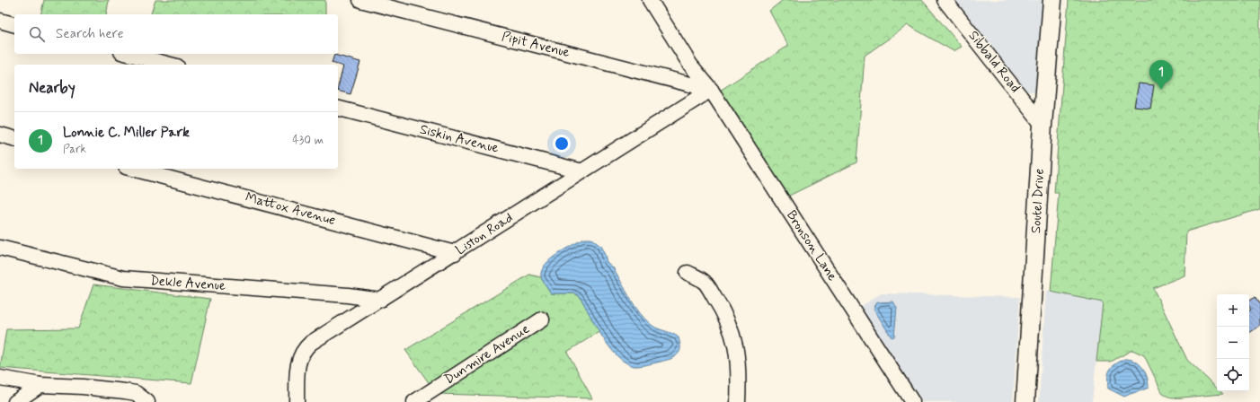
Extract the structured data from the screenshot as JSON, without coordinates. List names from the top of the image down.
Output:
{
  "streets": {
    "main road": ["Soutel Drive"],
    "street": [
      "Pipit Avenue",
      "Sibbald Road",
      "Siskin Avenue",
      "Mattox Avenue",
      "Liston Road",
      "Bronson Lane",
      "Dekle Avenue",
      "Dunmire Avenue"
    ]
  },
  "crossings": [
    ["Pipit Avenue", "Liston Road"],
    ["Pipit Avenue", "Bronson Lane"],
    ["Sibbald Road", "Soutel Drive"],
    ["Siskin Avenue", "Liston Road"],
    ["Mattox Avenue", "Liston Road"],
    ["Liston Road", "Bronson Lane"],
    ["Liston Road", "Dekle Avenue"]
  ],
  "page": {
    "search": "Search here",
    "pins": "1",
    "heading": "Nearby",
    "list": [
      {
        "mark": "1",
        "name": "Lonnie C. Miller Park",
        "note": "Park",
        "value": "430 m"
      }
    ],
    "map_buttons": ["+", "−"]
  }
}
